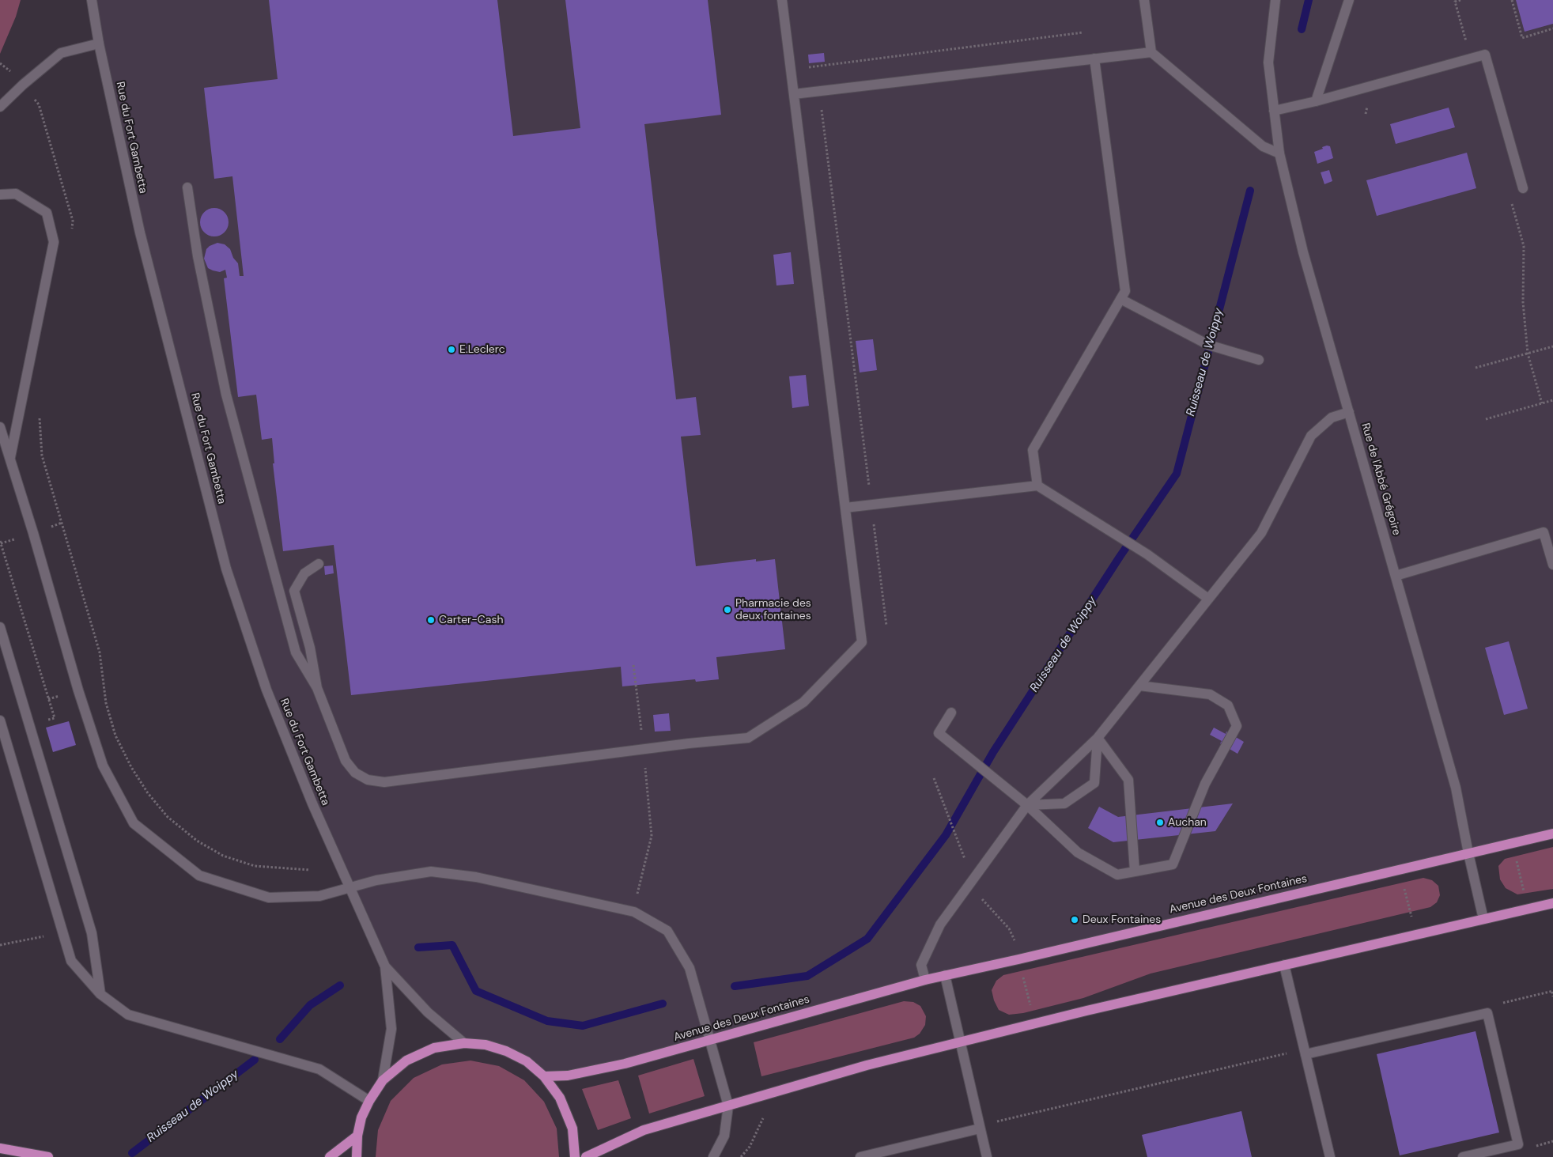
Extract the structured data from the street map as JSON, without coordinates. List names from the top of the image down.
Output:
{
  "streets": {
    "main road": ["Avenue des Deux Fontaines"],
    "street": ["Rue du Fort Gambetta", "Rue de l'Abbé Grégoire"]
  },
  "crossings": [
    ["Rue de l'Abbé Grégoire", "Avenue des Deux Fontaines"]
  ],
  "water": ["Ruisseau de Woippy"],
  "places": [
    "E.Leclerc",
    "Pharmacie des deux fontaines",
    "Carter-Cash",
    "Auchan",
    "Deux Fontaines"
  ]
}
